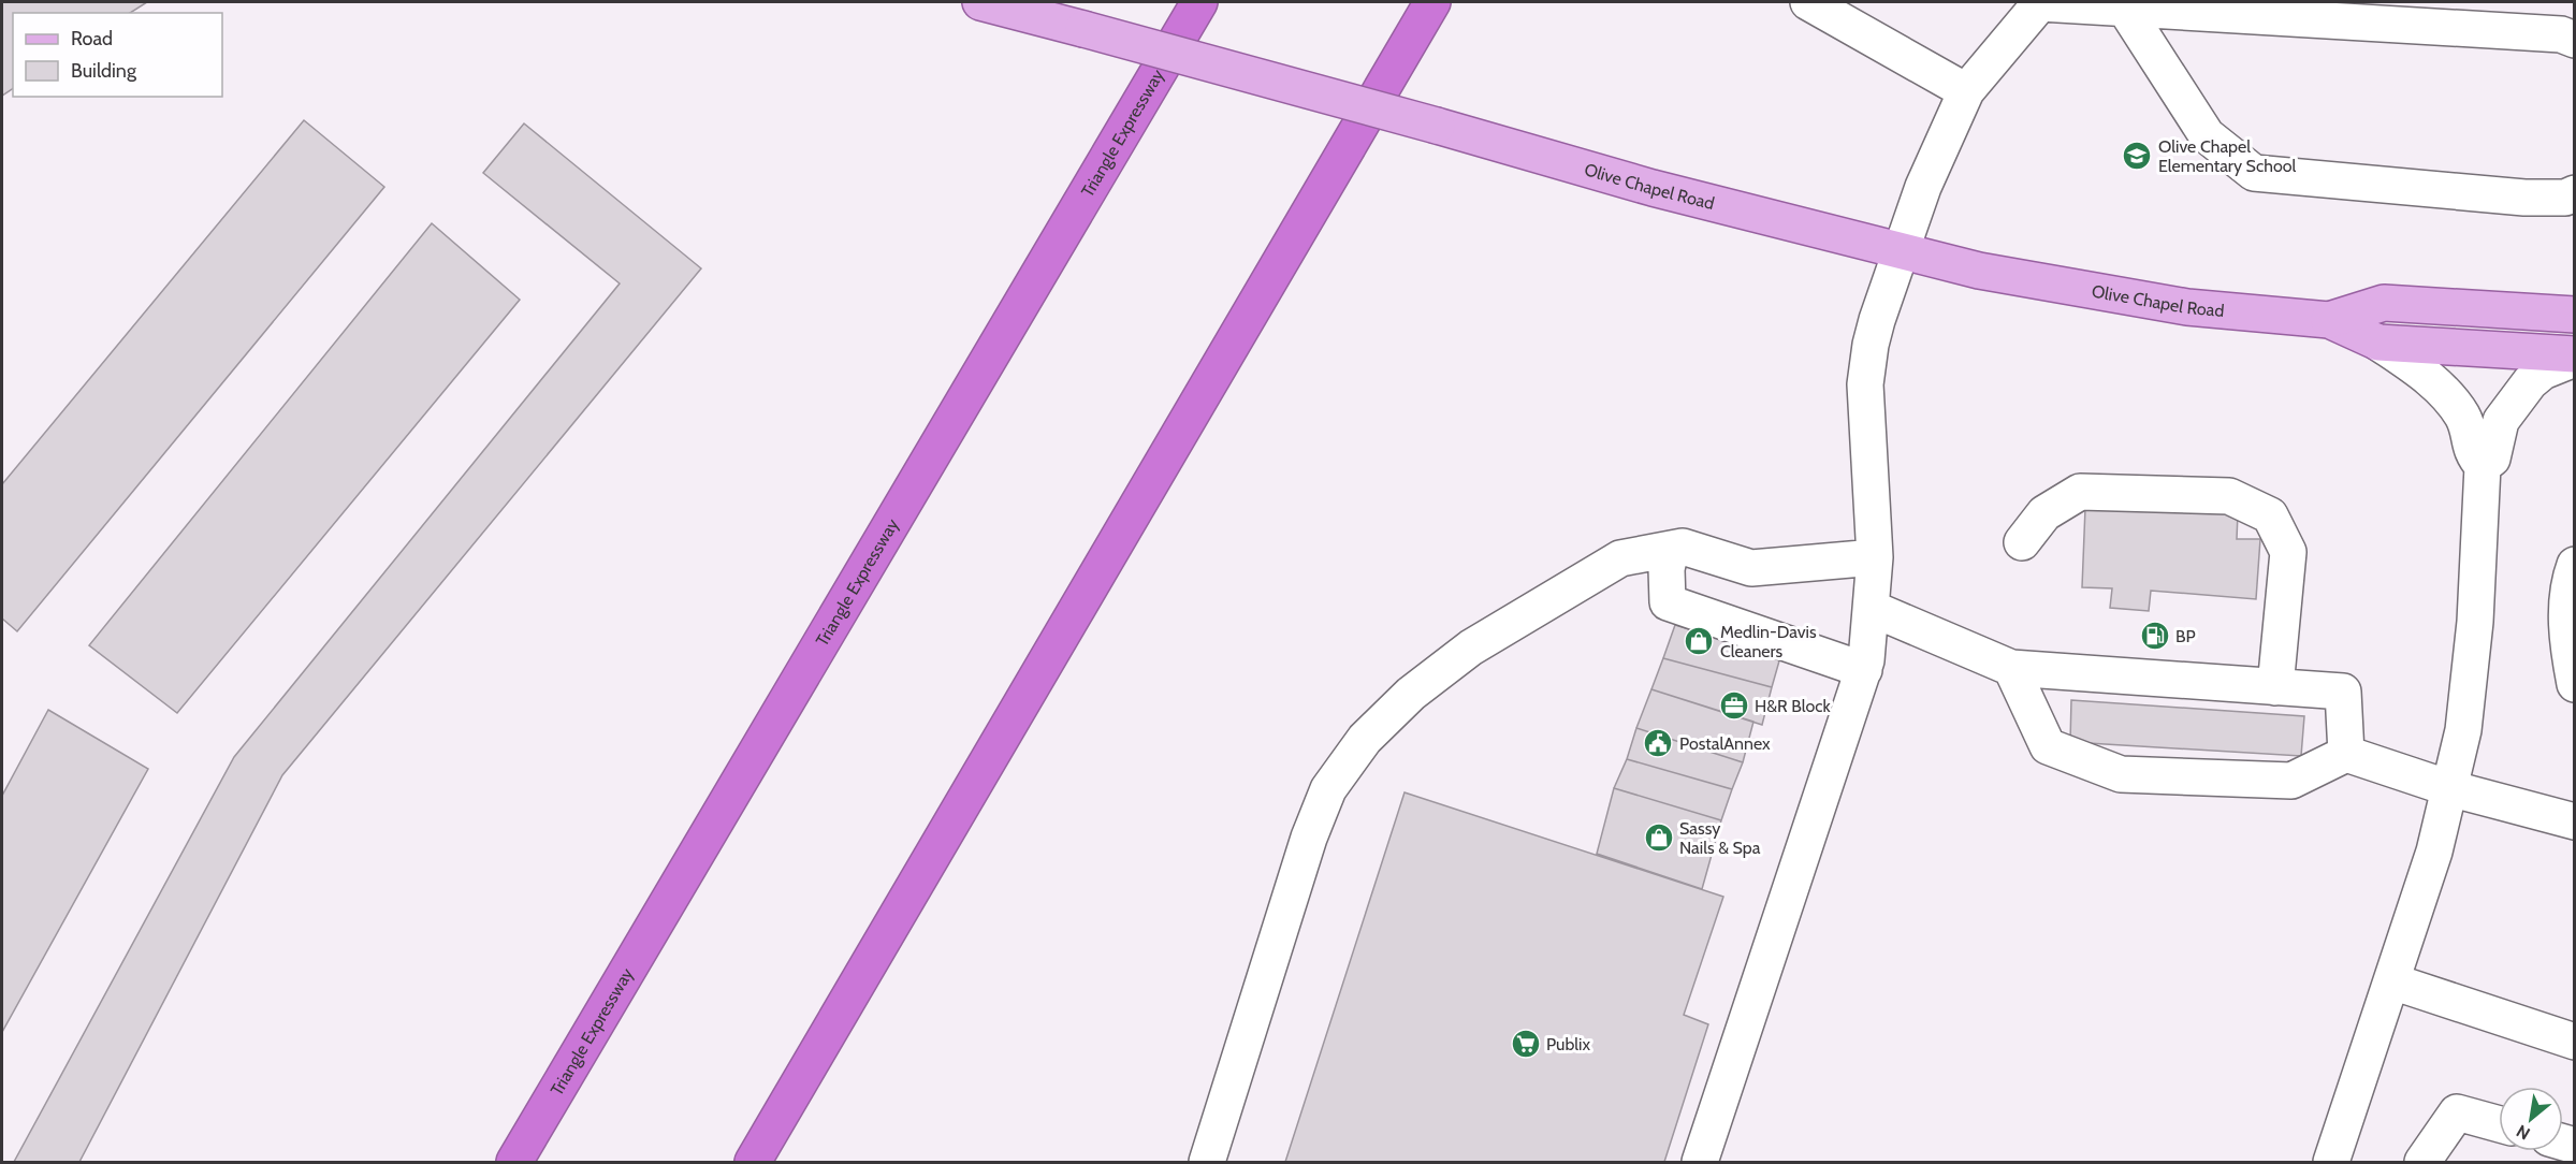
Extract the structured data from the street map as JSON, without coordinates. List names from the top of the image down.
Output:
{
  "streets": {
    "highway": ["Triangle Expressway"],
    "main road": ["Olive Chapel Road"]
  },
  "places": {
    "school or university": ["Olive Chapel Elementary School"],
    "fuel station": ["BP"],
    "shop": ["Medlin-Davis Cleaners", "Sassy Nails & Spa"],
    "office": ["H&R Block"],
    "public building": ["PostalAnnex"],
    "supermarket": ["Publix"]
  },
  "legend": ["Road", "Building"],
  "north": "bottom left"
}
